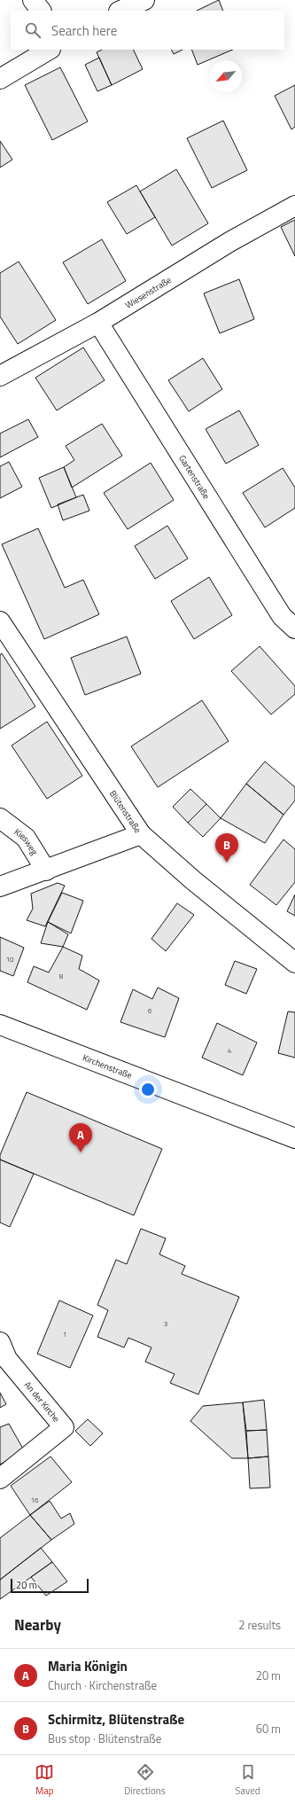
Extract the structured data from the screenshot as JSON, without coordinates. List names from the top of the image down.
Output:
{
  "streets": {
    "street": [
      "Wiesenstraße",
      "Gartenstraße",
      "Blütenstraße",
      "Kiesweg",
      "Kirchenstraße",
      "An der Kirche"
    ]
  },
  "crossings": [
    ["Wiesenstraße", "Gartenstraße"]
  ],
  "house_numbers": [
    "10",
    "8",
    "6",
    "4",
    "3",
    "1",
    "16"
  ],
  "scale_bar": "20 m",
  "north": "bottom left",
  "page": {
    "search": "Search here",
    "pins": ["B", "A"],
    "scale": "20 m",
    "heading": ["Nearby", "2 results"],
    "list": [
      {
        "mark": "A",
        "name": "Maria Königin",
        "note": "Church · Kirchenstraße",
        "value": "20 m"
      },
      {
        "mark": "B",
        "name": "Schirmitz, Blütenstraße",
        "note": "Bus stop · Blütenstraße",
        "value": "60 m"
      }
    ],
    "nav": ["Map", "Directions", "Saved"]
  }
}
